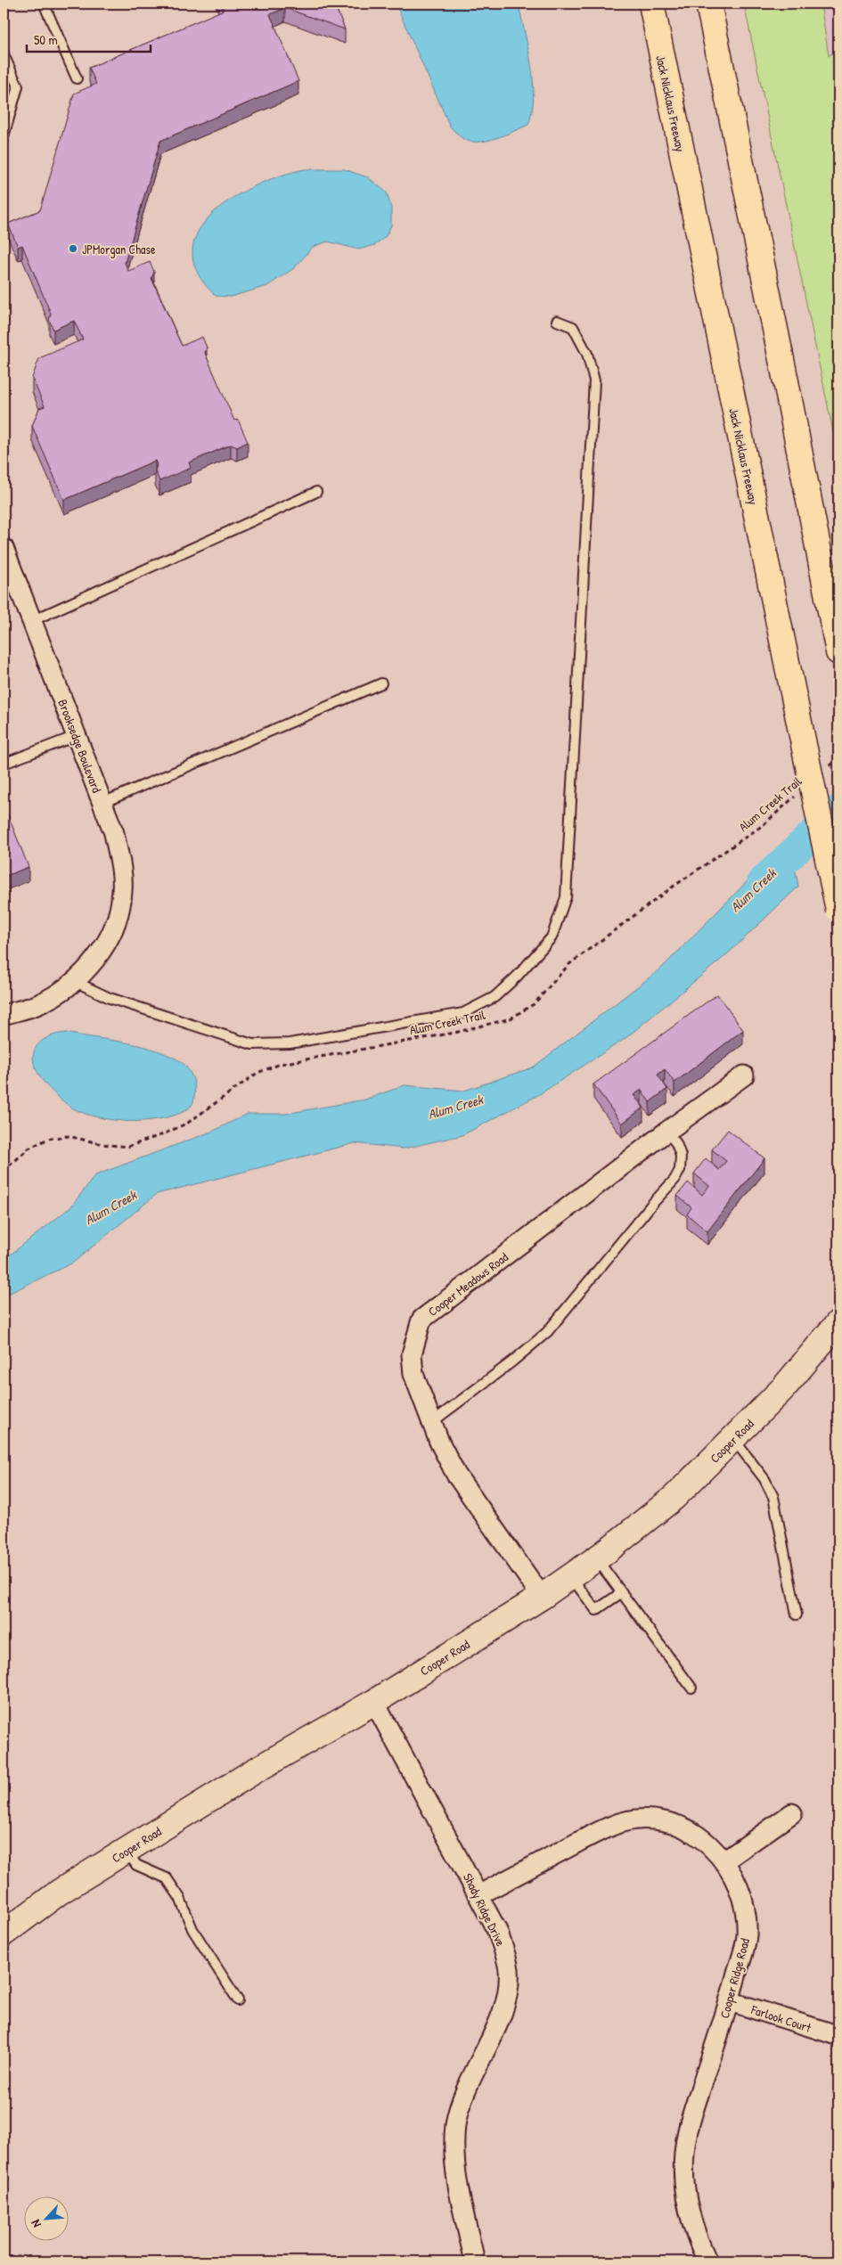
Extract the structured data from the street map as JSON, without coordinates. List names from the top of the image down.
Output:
{
  "streets": {
    "highway": ["Jack Nicklaus Freeway"],
    "street": [
      "Brooksedge Boulevard",
      "Cooper Meadows Road",
      "Cooper Road",
      "Shady Ridge Drive",
      "Cooper Ridge Road",
      "Farlook Court"
    ],
    "path": ["Alum Creek Trail"]
  },
  "crossings": [
    ["Cooper Meadows Road", "Cooper Road"],
    ["Cooper Road", "Shady Ridge Drive"],
    ["Shady Ridge Drive", "Cooper Ridge Road"],
    ["Cooper Ridge Road", "Farlook Court"]
  ],
  "water": ["Alum Creek"],
  "places": ["JPMorgan Chase"],
  "scale_bar": "50 m",
  "north": "bottom left"
}
